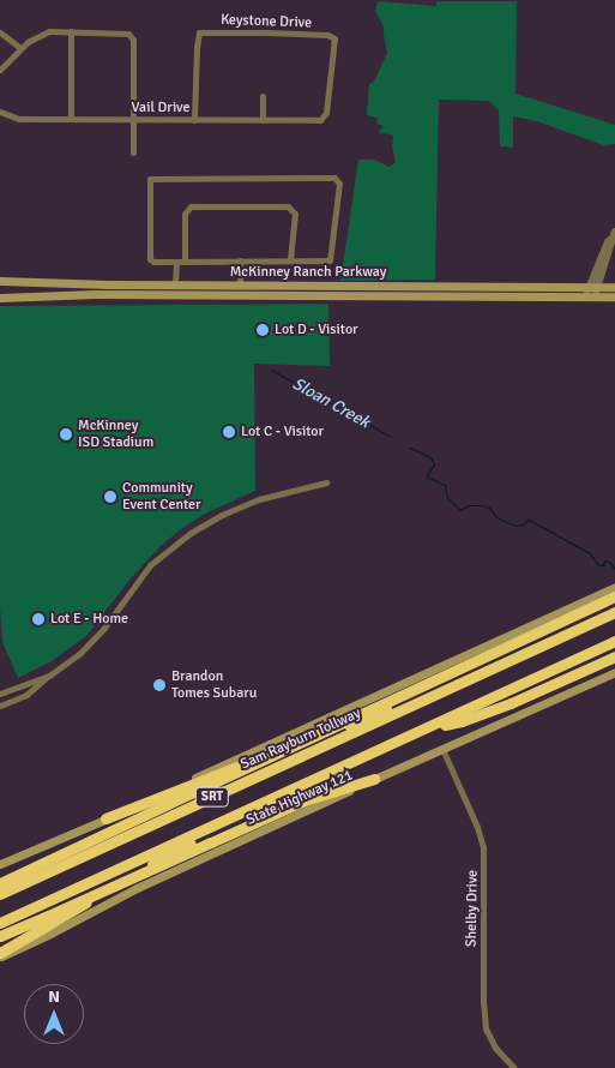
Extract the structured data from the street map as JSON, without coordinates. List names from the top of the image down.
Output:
{
  "streets": {
    "highway": ["Sam Rayburn Tollway", "SRT"],
    "main road": ["McKinney Ranch Parkway", "State Highway 121"],
    "street": ["Keystone Drive", "Vail Drive", "Shelby Drive"]
  },
  "crossings": [
    ["Keystone Drive", "Vail Drive"],
    ["State Highway 121", "Shelby Drive"]
  ],
  "water": ["Sloan Creek"],
  "places": [
    "Lot D - Visitor",
    "Lot C - Visitor",
    "McKinney ISD Stadium",
    "Community Event Center",
    "Lot E - Home",
    "Brandon Tomes Subaru"
  ],
  "north": "top"
}
